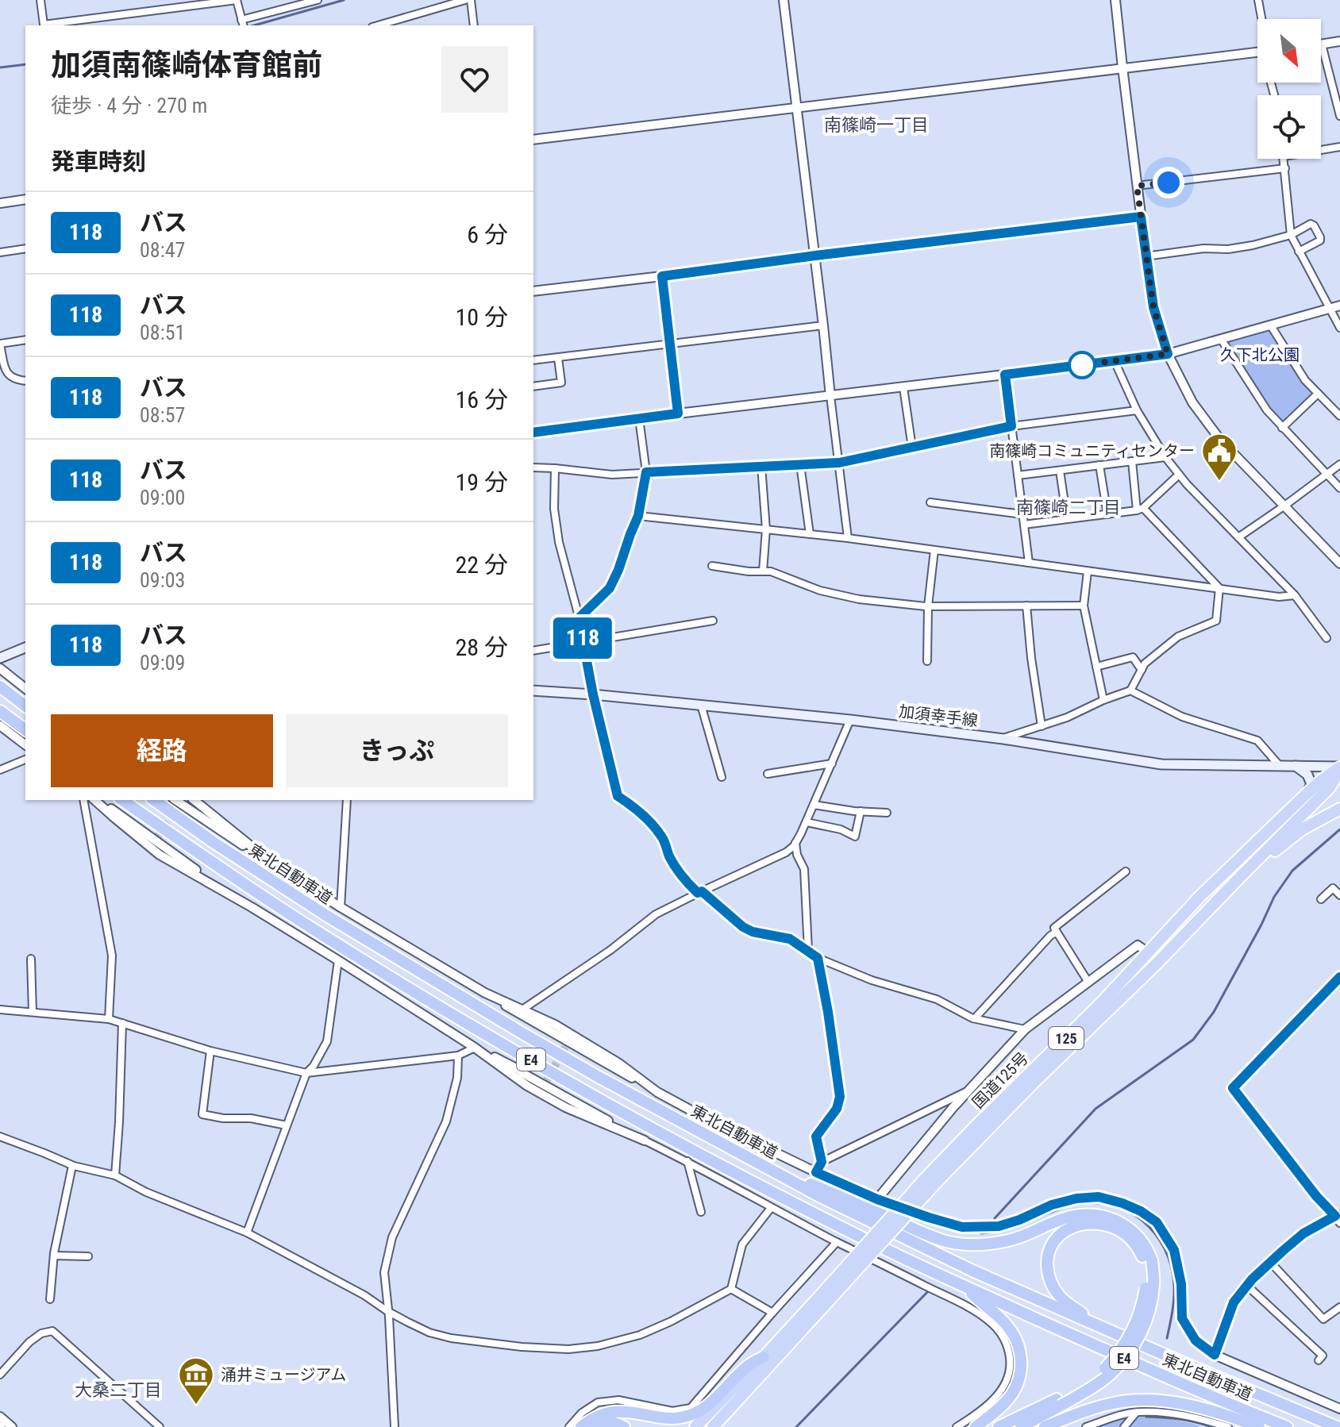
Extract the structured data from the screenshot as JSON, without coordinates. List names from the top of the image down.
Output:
{
  "streets": {
    "highway": [
      "東北自動車道",
      "125",
      "E4",
      "国道125号"
    ],
    "main road": ["加須幸手線"]
  },
  "crossings": [
    ["加須幸手線", "国道125号"]
  ],
  "districts": ["南篠崎一丁目", "南篠崎二丁目", "大桑二丁目"],
  "parks": ["久下北公園"],
  "places": {
    "public building": ["南篠崎コミュニティセンター"],
    "museum": ["涌井ミュージアム"]
  },
  "lines": ["bus line 118"],
  "north": "bottom right",
  "page": {
    "on_map": "118",
    "heading": [
      ["加須南篠崎体育館前", "徒歩 · 4 分 · 270 m"],
      "発車時刻"
    ],
    "list": [
      {
        "mark": "118",
        "name": "バス",
        "note": "08:47",
        "value": "6 分"
      },
      {
        "mark": "118",
        "name": "バス",
        "note": "08:51",
        "value": "10 分"
      },
      {
        "mark": "118",
        "name": "バス",
        "note": "08:57",
        "value": "16 分"
      },
      {
        "mark": "118",
        "name": "バス",
        "note": "09:00",
        "value": "19 分"
      },
      {
        "mark": "118",
        "name": "バス",
        "note": "09:03",
        "value": "22 分"
      },
      {
        "mark": "118",
        "name": "バス",
        "note": "09:09",
        "value": "28 分"
      }
    ],
    "buttons": ["経路", "きっぷ"]
  }
}
